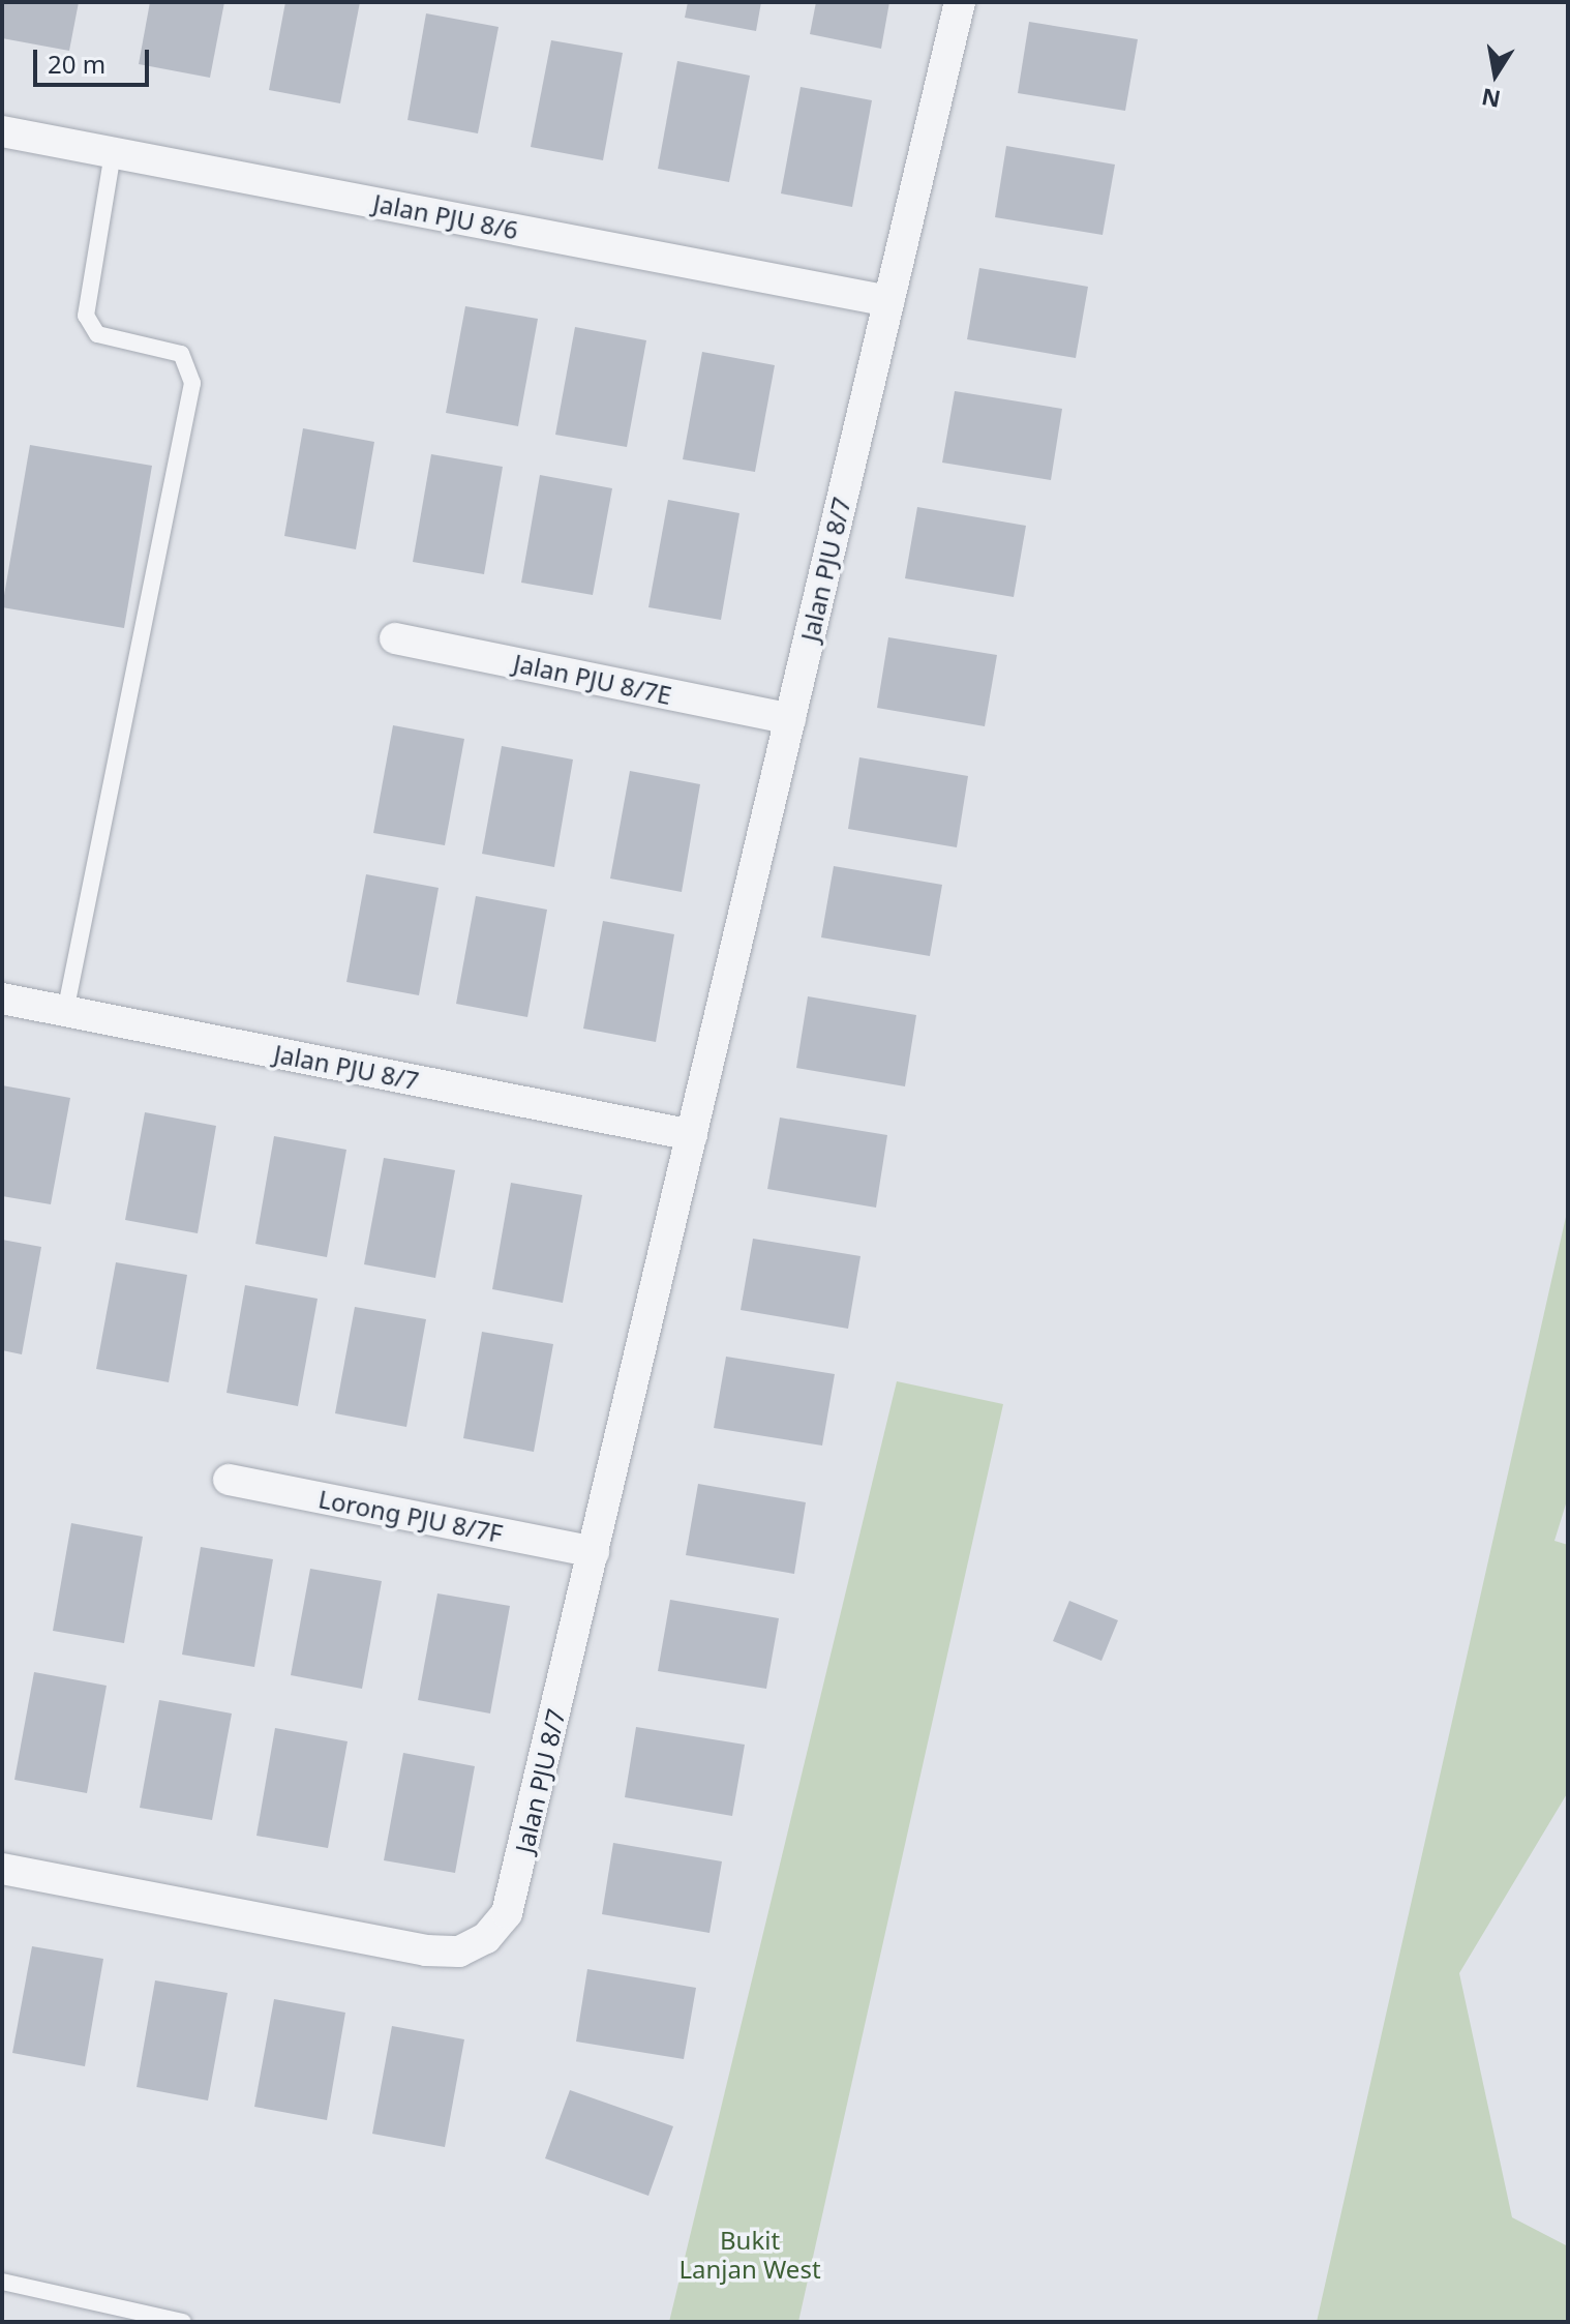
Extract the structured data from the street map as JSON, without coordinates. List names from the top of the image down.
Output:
{
  "streets": {
    "street": [
      "Jalan PJU 8/6",
      "Jalan PJU 8/7",
      "Jalan PJU 8/7E",
      "Lorong PJU 8/7F"
    ]
  },
  "crossings": [
    ["Jalan PJU 8/6", "Jalan PJU 8/7"],
    ["Jalan PJU 8/7", "Jalan PJU 8/7E"],
    ["Jalan PJU 8/7", "Lorong PJU 8/7F"]
  ],
  "parks": ["Bukit Lanjan West"],
  "scale_bar": "20 m",
  "north": "bottom"
}
